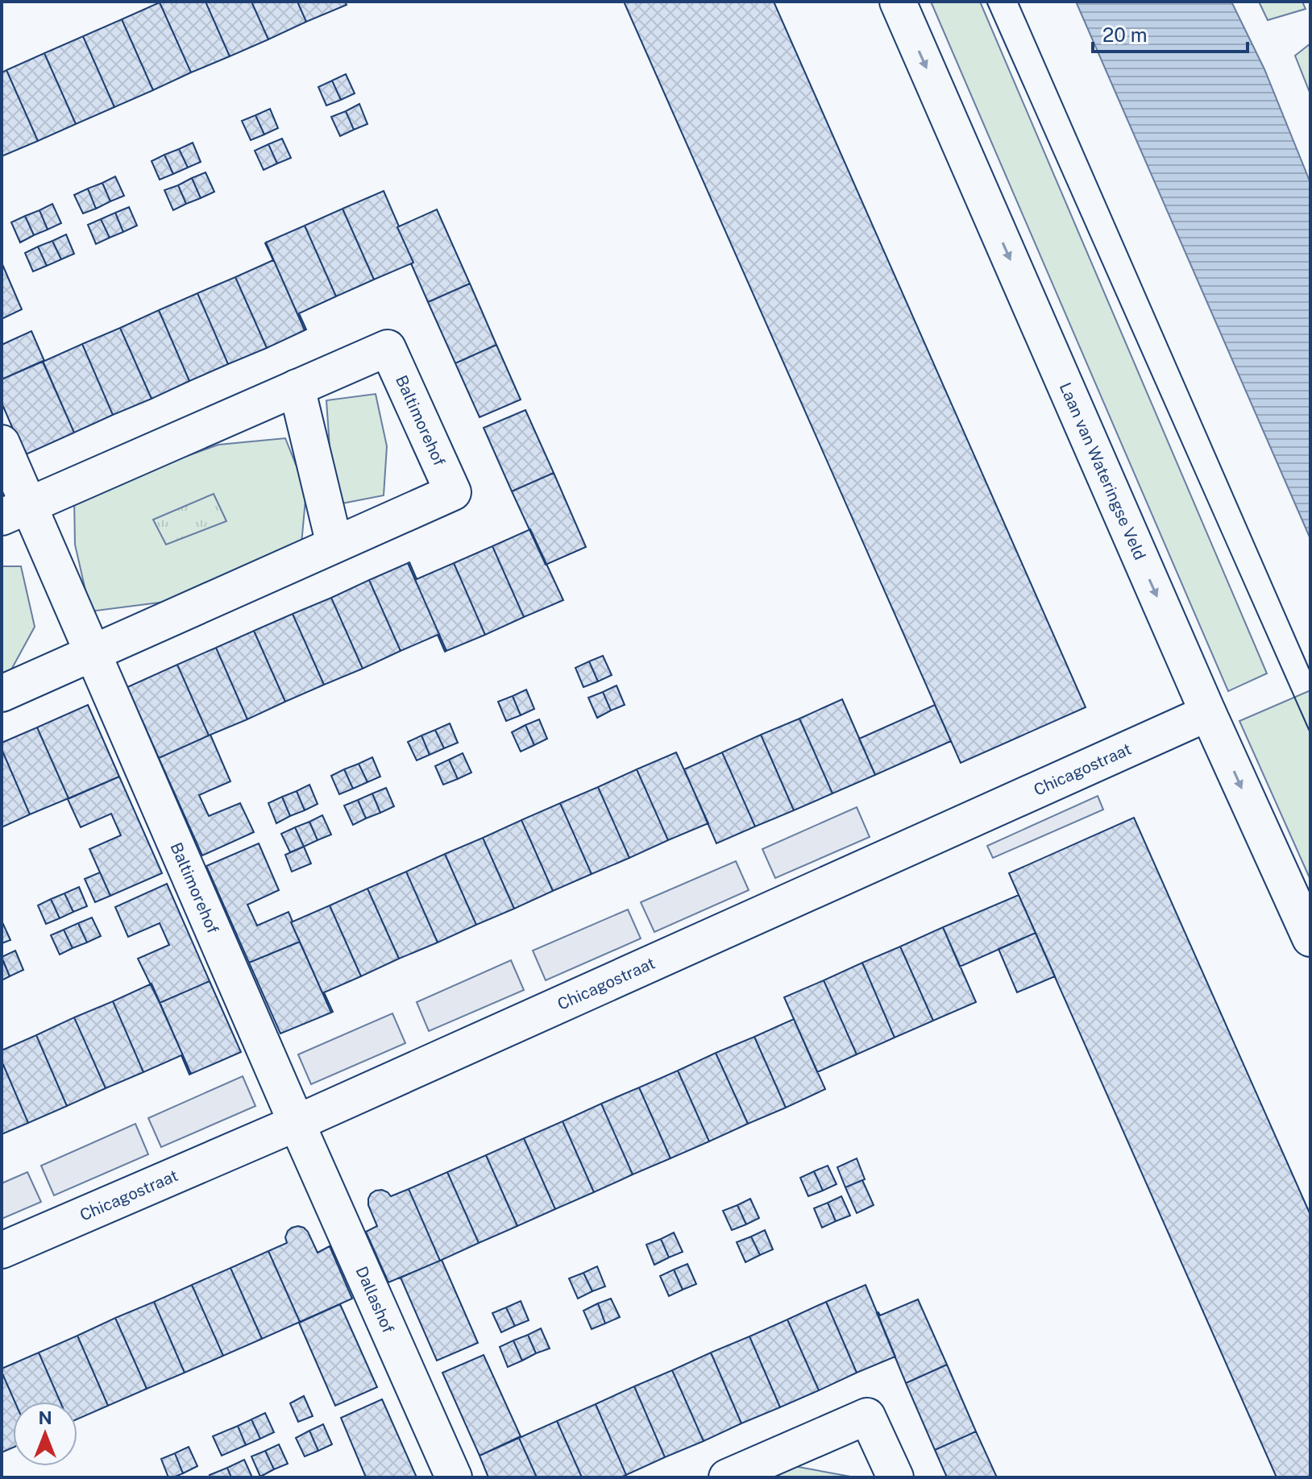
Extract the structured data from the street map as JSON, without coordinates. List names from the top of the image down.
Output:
{
  "streets": {
    "street": [
      "Baltimorehof",
      "Laan van Wateringse Veld",
      "Chicagostraat",
      "Dallashof"
    ]
  },
  "crossings": [
    ["Baltimorehof", "Chicagostraat"],
    ["Baltimorehof", "Dallashof"],
    ["Laan van Wateringse Veld", "Chicagostraat"],
    ["Chicagostraat", "Dallashof"]
  ],
  "one_way": ["Laan van Wateringse Veld"],
  "scale_bar": "20 m",
  "north": "top"
}
